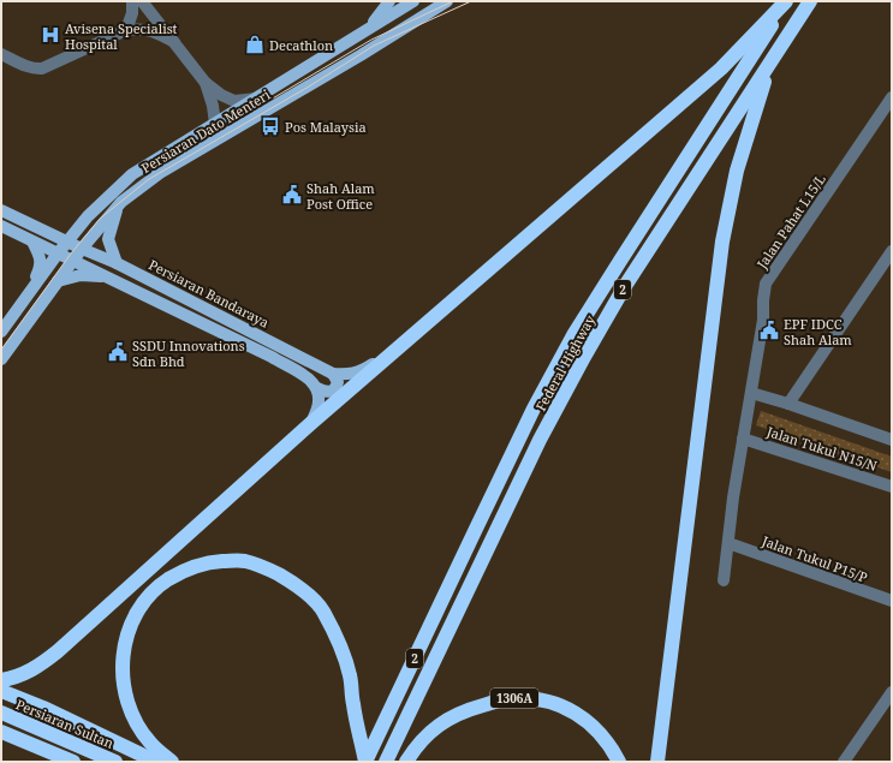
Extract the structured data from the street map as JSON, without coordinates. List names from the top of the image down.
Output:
{
  "streets": {
    "highway": [
      "2",
      "Federal Highway",
      "1306A",
      "Persiaran Sultan"
    ],
    "main road": ["Persiaran Dato Menteri", "Persiaran Bandaraya"],
    "street": ["Jalan Pahat L15/L", "Jalan Tukul N15/N", "Jalan Tukul P15/P"]
  },
  "crossings": [
    ["Persiaran Dato Menteri", "Persiaran Bandaraya"],
    ["Jalan Pahat L15/L", "Jalan Tukul N15/N"],
    ["Jalan Pahat L15/L", "Jalan Tukul P15/P"]
  ],
  "places": {
    "hospital": ["Avisena Specialist Hospital"],
    "shop": ["Decathlon"],
    "bus stop": ["Pos Malaysia"],
    "public building": ["Shah Alam Post Office", "EPF IDCC Shah Alam", "SSDU Innovations Sdn Bhd"]
  }
}
